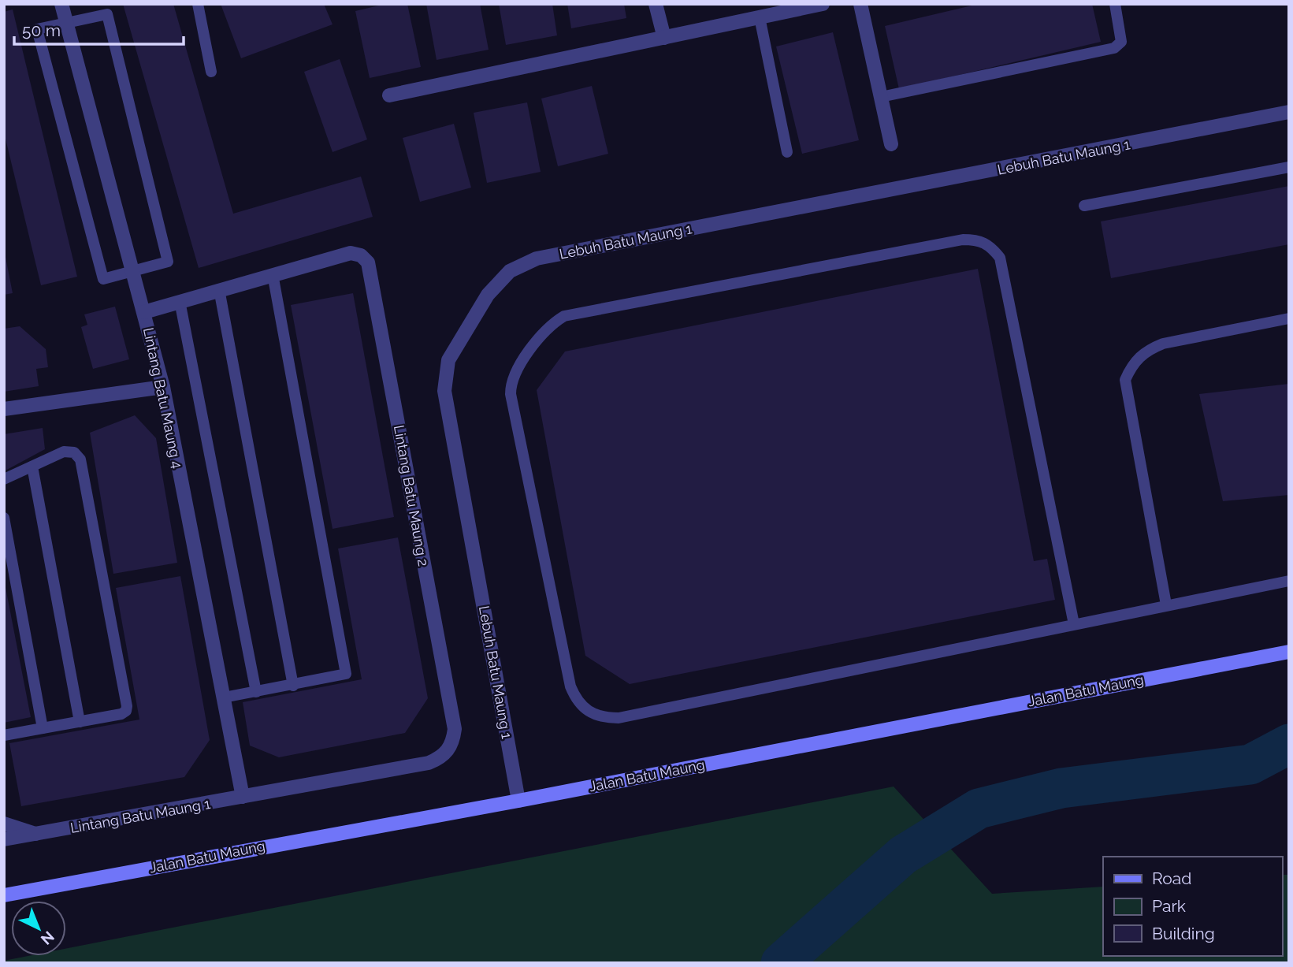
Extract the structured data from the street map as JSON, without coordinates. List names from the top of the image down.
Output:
{
  "streets": {
    "street": [
      "Lebuh Batu Maung 1",
      "Lintang Batu Maung 4",
      "Lintang Batu Maung 2",
      "Jalan Batu Maung",
      "Lintang Batu Maung 1"
    ]
  },
  "crossings": [
    ["Lebuh Batu Maung 1", "Jalan Batu Maung"],
    ["Lintang Batu Maung 4", "Lintang Batu Maung 2"],
    ["Lintang Batu Maung 4", "Lintang Batu Maung 1"],
    ["Lintang Batu Maung 2", "Lintang Batu Maung 1"]
  ],
  "legend": ["Road", "Park", "Building"],
  "scale_bar": "50 m",
  "north": "bottom right"
}
